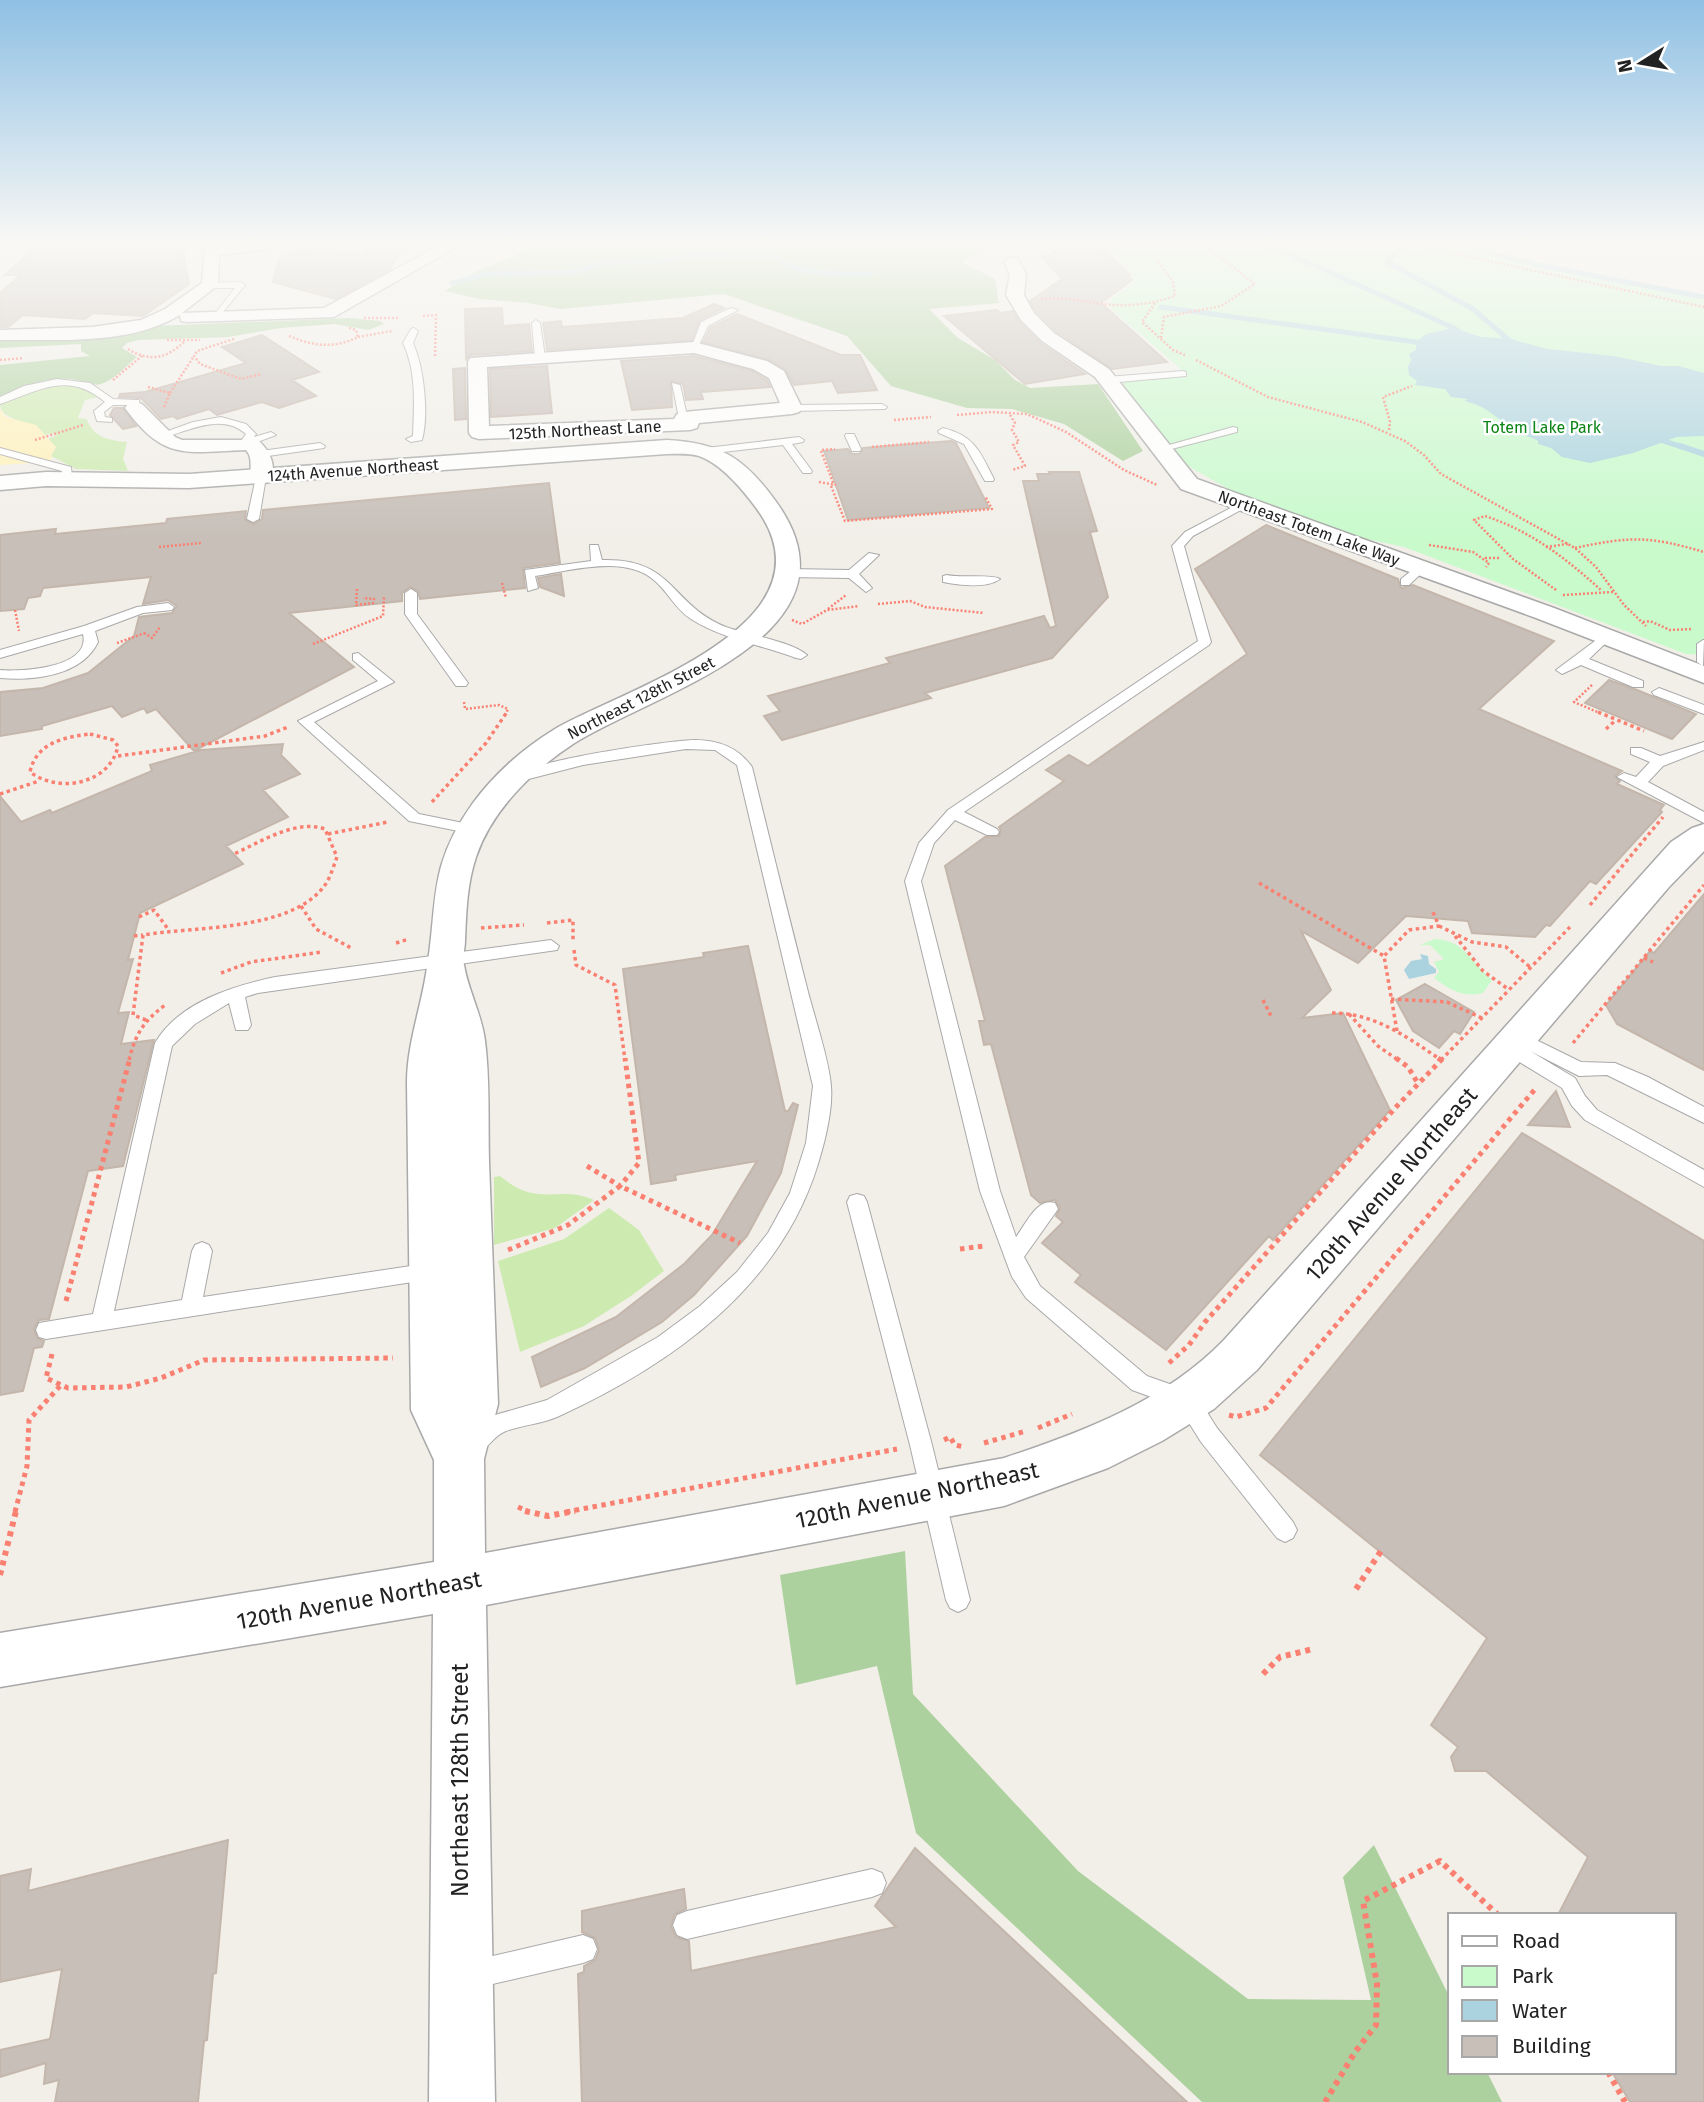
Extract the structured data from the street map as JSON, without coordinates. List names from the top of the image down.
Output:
{
  "streets": {
    "street": [
      "125th Northeast Lane",
      "124th Avenue Northeast",
      "Northeast Totem Lake Way",
      "Northeast 128th Street",
      "120th Avenue Northeast"
    ]
  },
  "crossings": [
    ["125th Northeast Lane", "124th Avenue Northeast"],
    ["125th Northeast Lane", "Northeast 128th Street"],
    ["124th Avenue Northeast", "Northeast 128th Street"],
    ["Northeast 128th Street", "120th Avenue Northeast"]
  ],
  "parks": ["Totem Lake Park"],
  "legend": [
    "Road",
    "Park",
    "Water",
    "Building"
  ],
  "north": "left"
}
